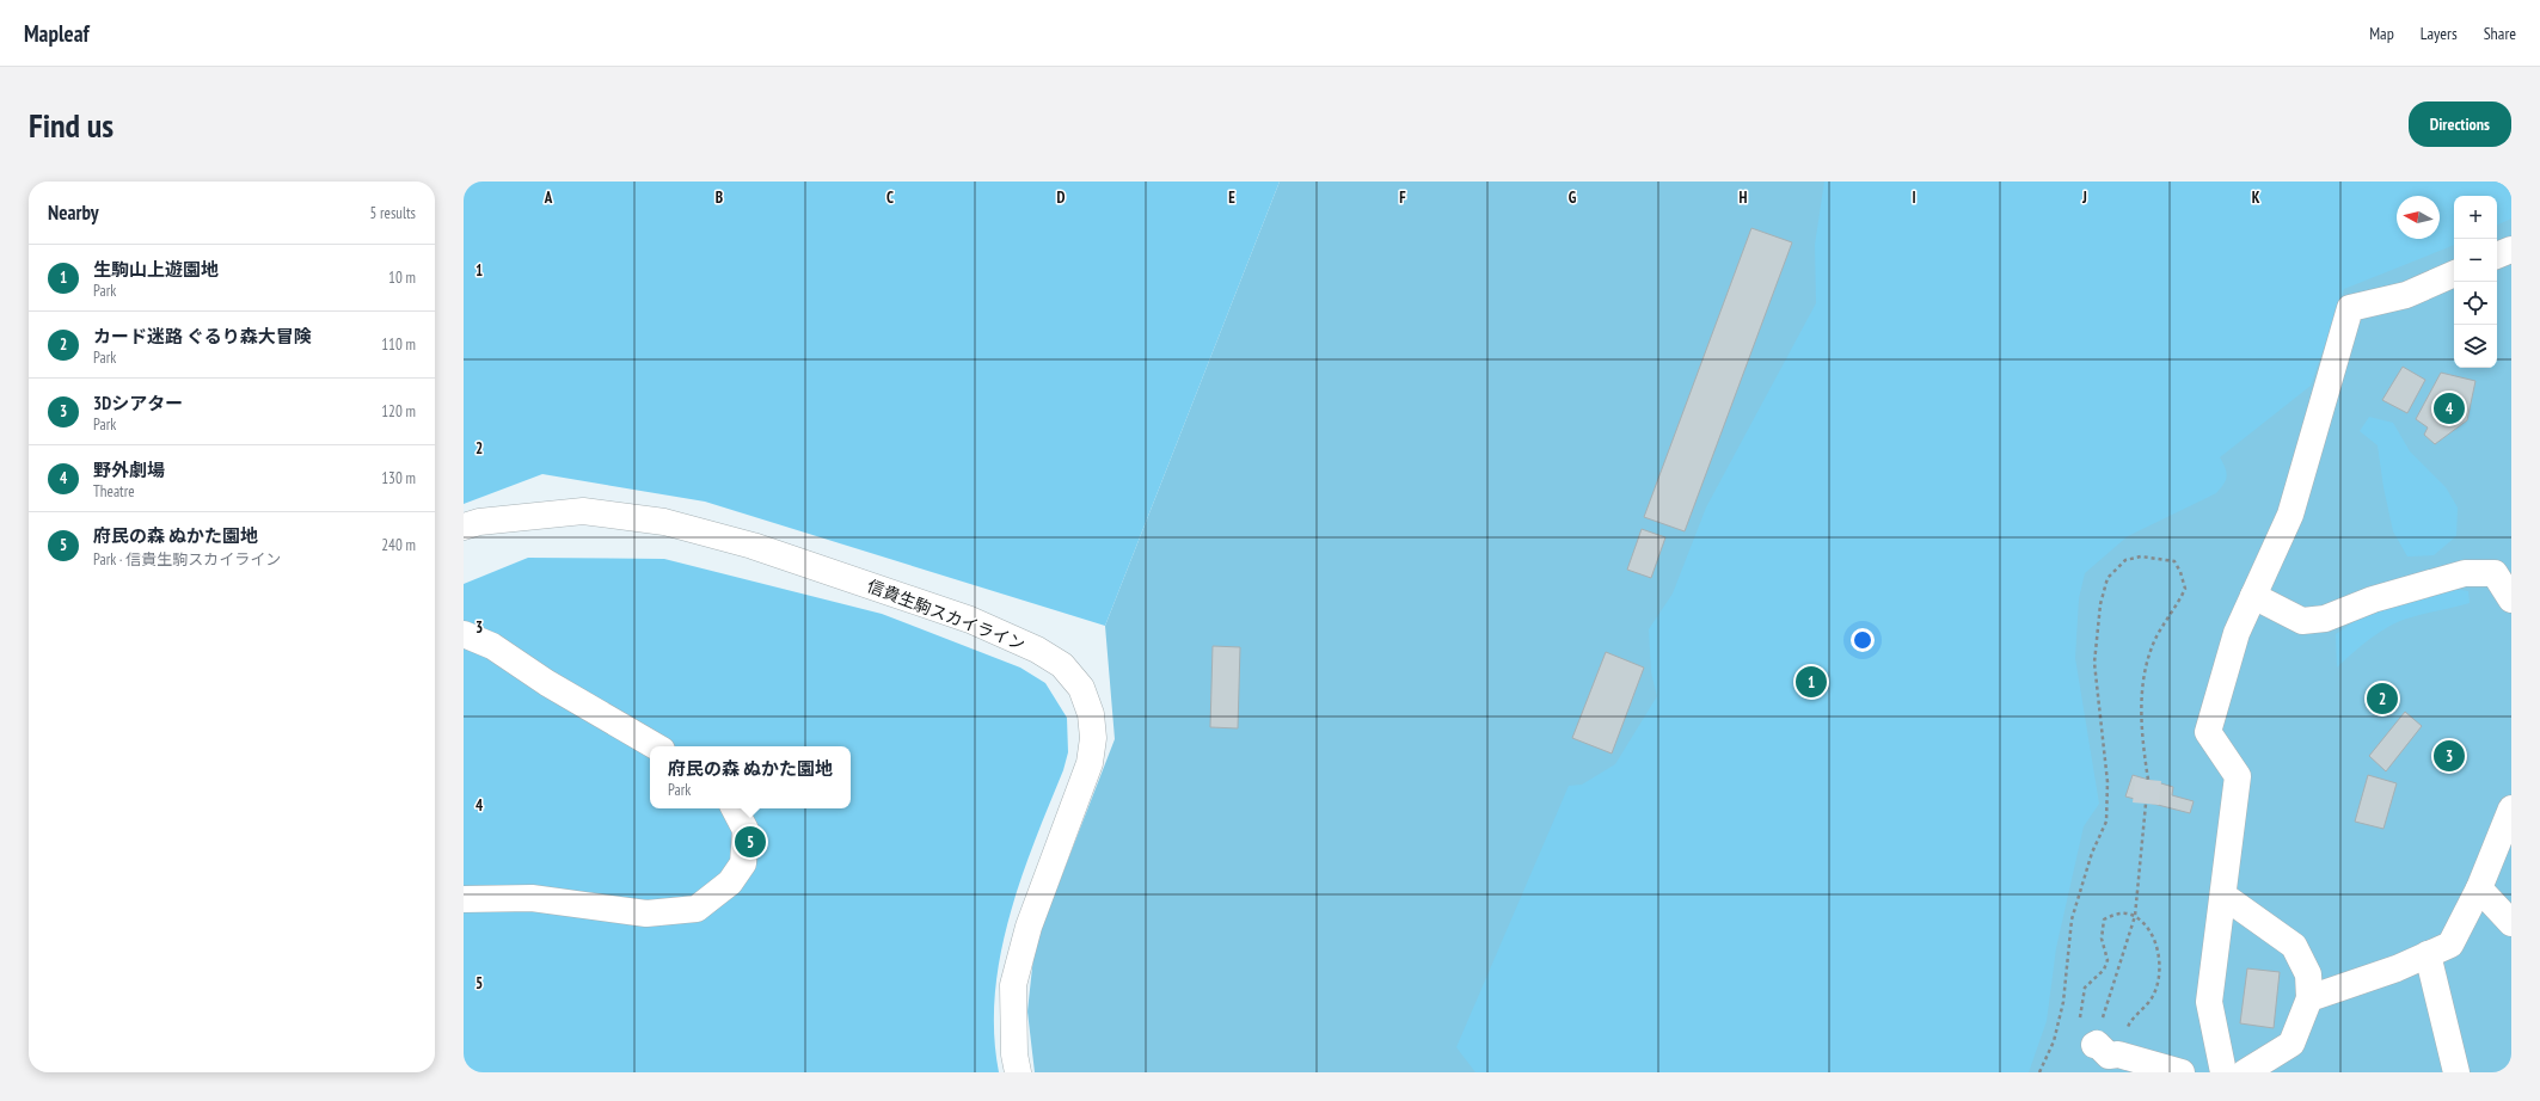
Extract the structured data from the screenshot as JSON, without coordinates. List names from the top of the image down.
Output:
{
  "streets": {
    "street": ["信貴生駒スカイライン"]
  },
  "north": "left",
  "page": {
    "header": "Mapleaf",
    "nav": ["Map", "Layers", "Share"],
    "buttons": "Directions",
    "title": "Find us",
    "heading": ["Nearby", "5 results"],
    "map_buttons": ["+", "−"],
    "list": [
      {
        "mark": "1",
        "name": "生駒山上遊園地",
        "note": "Park",
        "value": "10 m"
      },
      {
        "mark": "2",
        "name": "カード迷路 ぐるり森大冒険",
        "note": "Park",
        "value": "110 m"
      },
      {
        "mark": "3",
        "name": "3Dシアター",
        "note": "Park",
        "value": "120 m"
      },
      {
        "mark": "4",
        "name": "野外劇場",
        "note": "Theatre",
        "value": "130 m"
      },
      {
        "mark": "5",
        "name": "府民の森 ぬかた園地",
        "note": "Park · 信貴生駒スカイライン",
        "value": "240 m"
      }
    ],
    "pins": [
      "4",
      "1",
      "2",
      "3",
      "5"
    ],
    "popup": ["府民の森 ぬかた園地", "Park"]
  },
  "grid": {
    "columns": [
      "A",
      "B",
      "C",
      "D",
      "E",
      "F",
      "G",
      "H",
      "I",
      "J",
      "K"
    ],
    "rows": [
      "1",
      "2",
      "3",
      "4",
      "5"
    ]
  }
}
